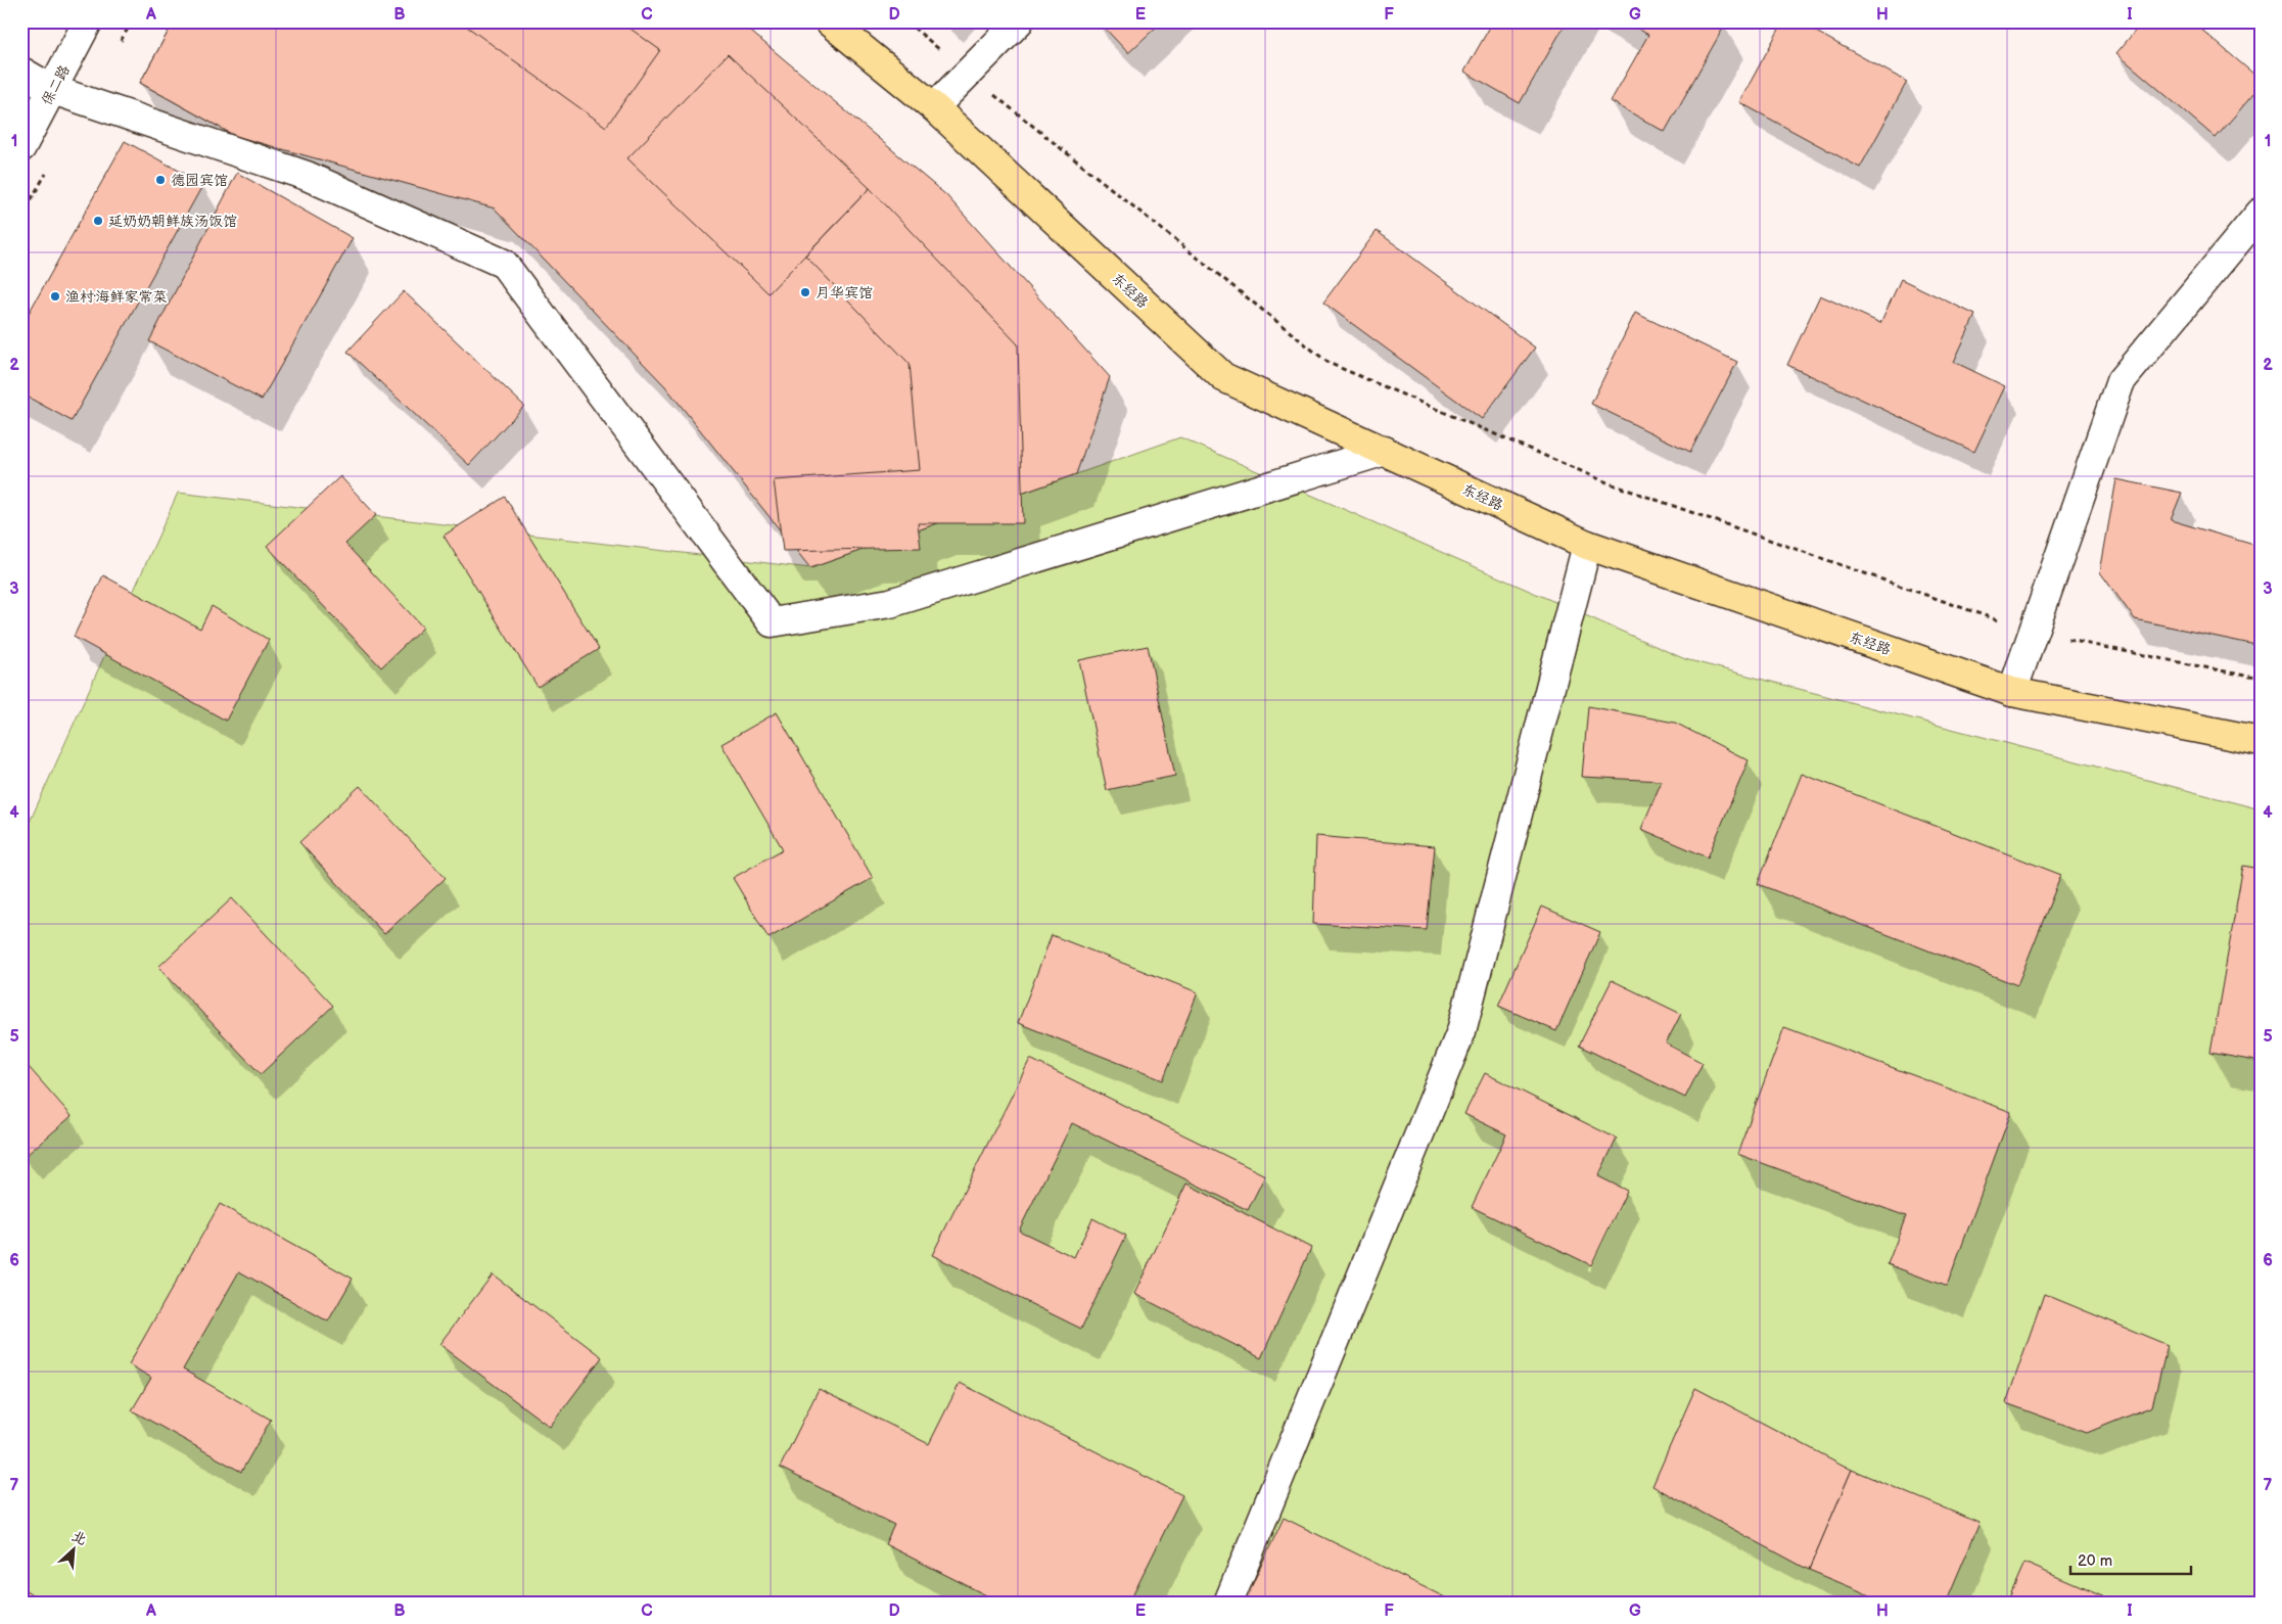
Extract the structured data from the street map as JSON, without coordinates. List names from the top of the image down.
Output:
{
  "streets": {
    "main road": ["东经路"],
    "street": ["保二路"]
  },
  "places": [
    "德园宾馆",
    "延奶奶朝鲜族汤饭馆",
    "月华宾馆",
    "渔村·海鲜家常菜"
  ],
  "scale_bar": "20 m",
  "north": "top right",
  "grid": {
    "columns": [
      "A",
      "B",
      "C",
      "D",
      "E",
      "F",
      "G",
      "H",
      "I"
    ],
    "rows": [
      "1",
      "2",
      "3",
      "4",
      "5",
      "6",
      "7"
    ]
  }
}
